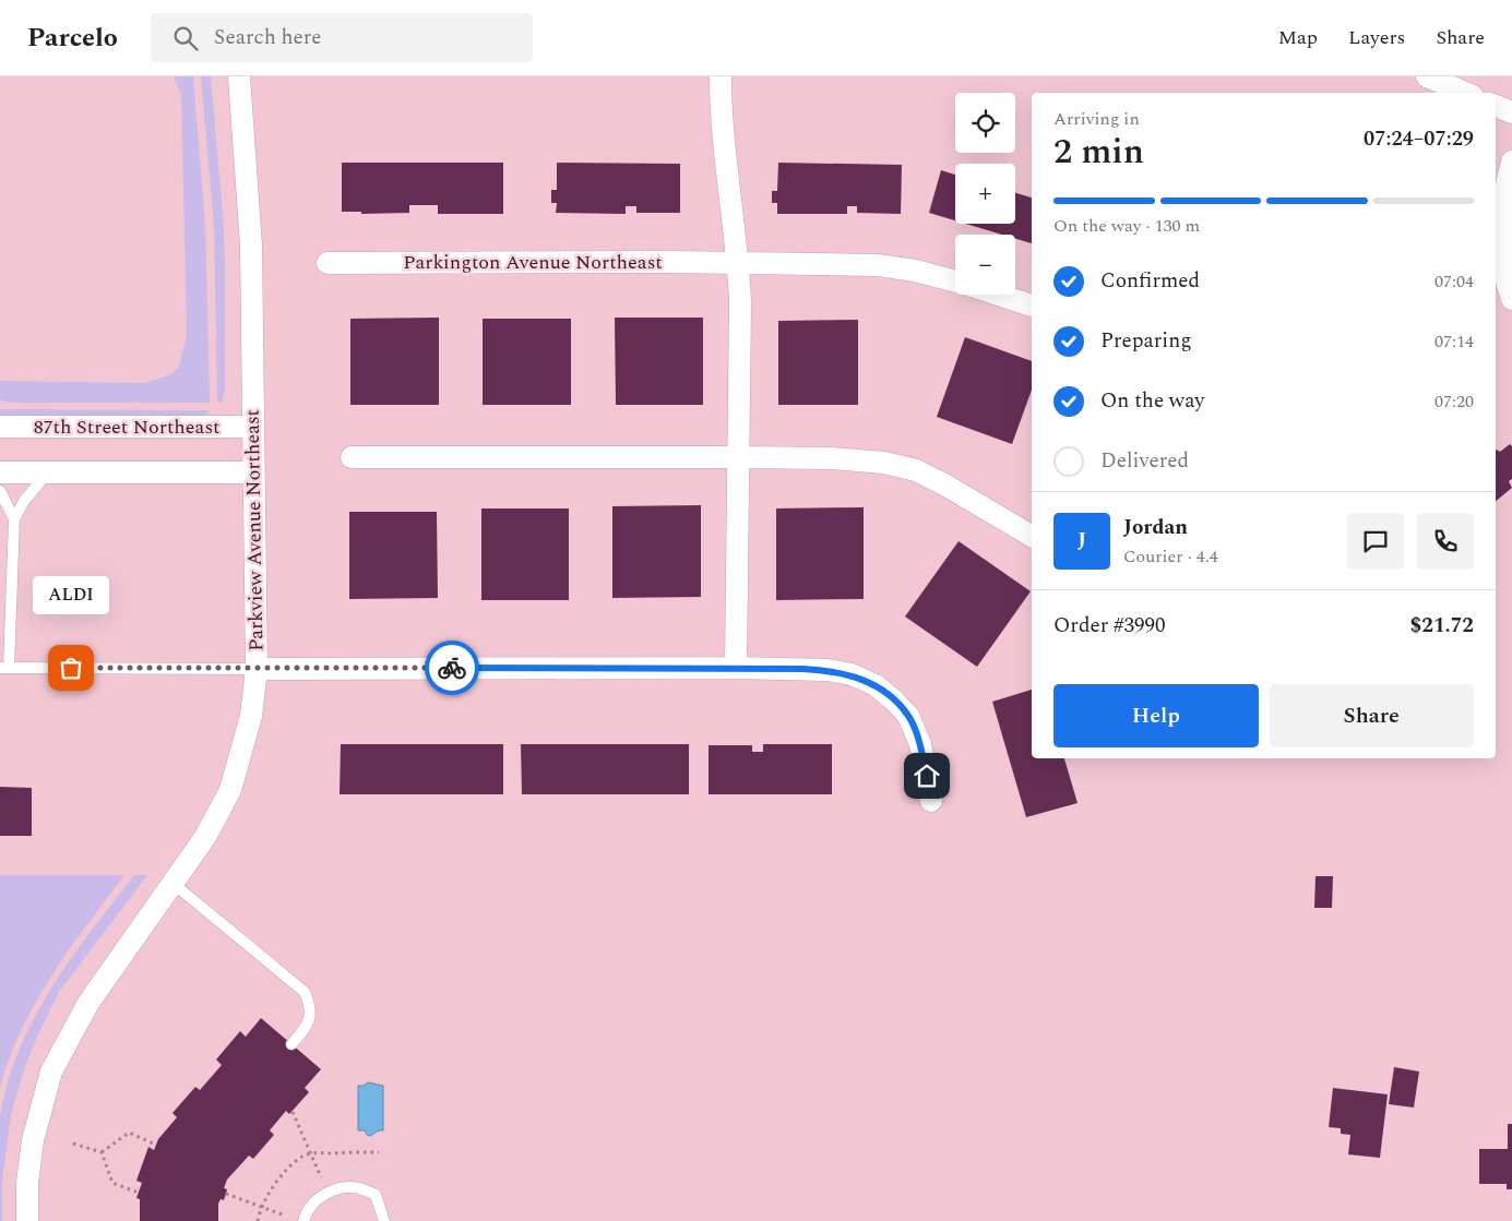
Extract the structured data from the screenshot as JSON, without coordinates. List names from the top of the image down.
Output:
{
  "streets": {
    "street": ["Parkington Avenue Northeast", "87th Street Northeast", "Parkview Avenue Northeast"]
  },
  "crossings": [
    ["87th Street Northeast", "Parkview Avenue Northeast"]
  ],
  "places": ["ALDI"],
  "page": {
    "header": "Parcelo",
    "search": "Search here",
    "nav": ["Map", "Layers", "Share"],
    "map_buttons": ["+", "−"],
    "heading": ["2 min", "Arriving in", "07:24–07:29"],
    "panel": [
      "Jordan",
      "Courier · 4.4",
      "Order #3990",
      "$21.72"
    ],
    "bar": "On the way · 130 m",
    "list": [
      ["Confirmed", "07:04"],
      ["Preparing", "07:14"],
      ["On the way", "07:20"],
      "Delivered"
    ],
    "round": "J",
    "bubble": "ALDI",
    "buttons": ["Help", "Share"]
  }
}
